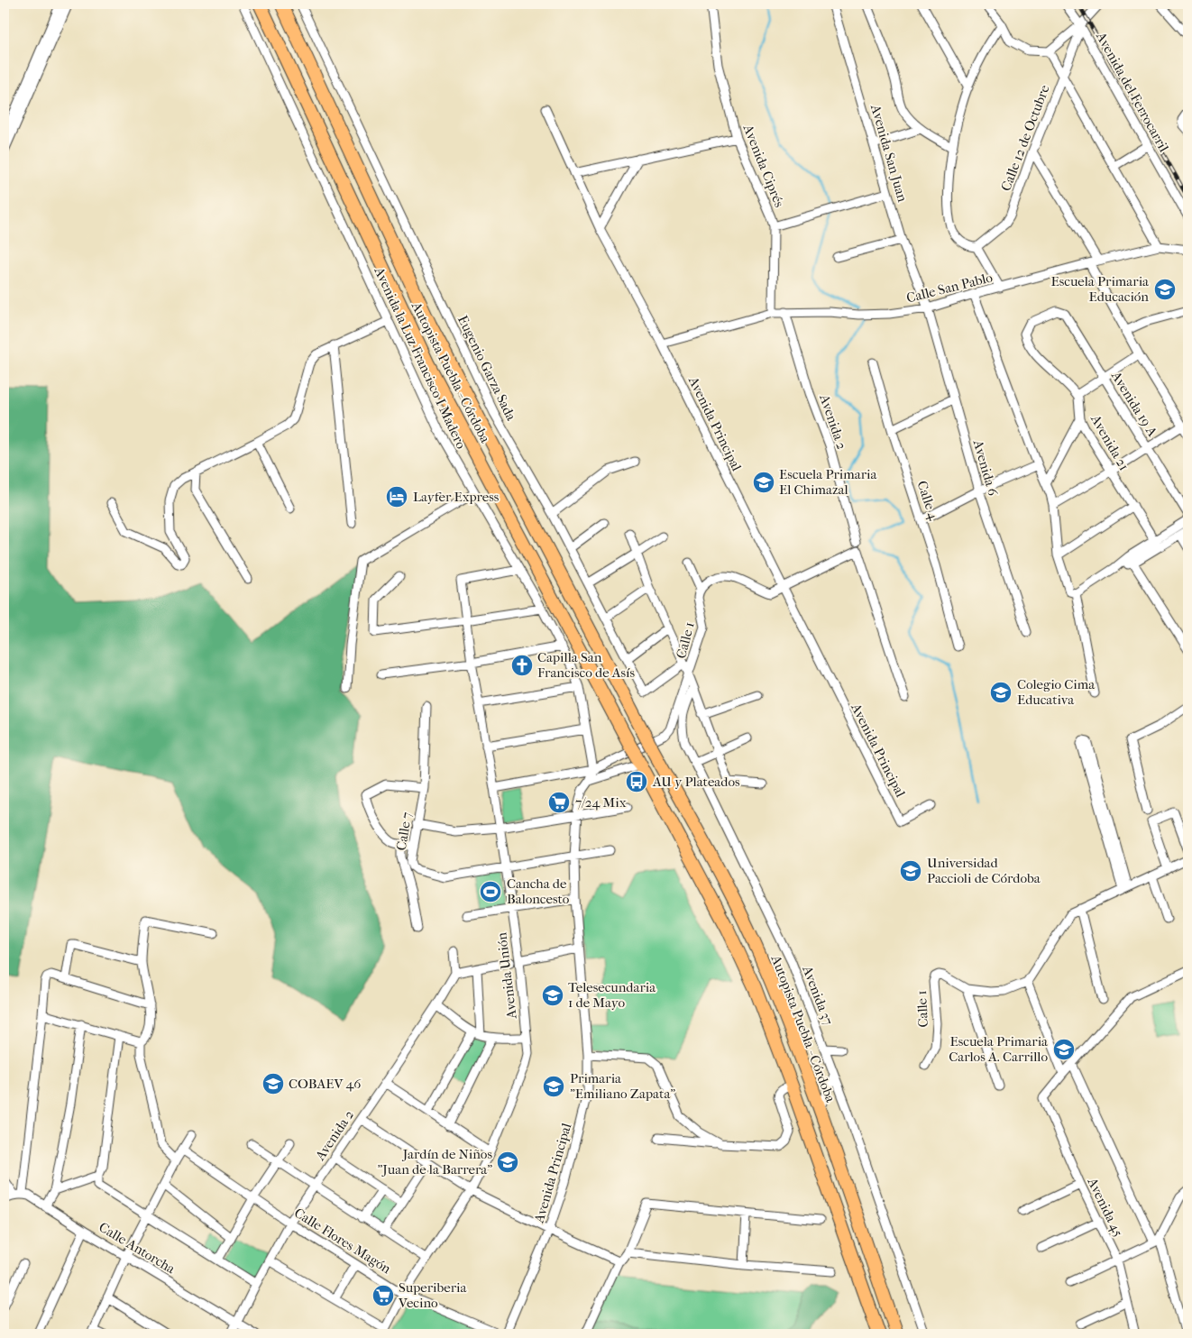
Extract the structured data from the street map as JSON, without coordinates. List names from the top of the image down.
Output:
{
  "streets": {
    "highway": ["Autopista Puebla - Córdoba"],
    "street": [
      "Avenida del Ferrocarril",
      "Calle 12 de Octubre",
      "Avenida San Juan",
      "Avenida Ciprés",
      "Calle San Pablo",
      "Avenida la Luz Francisco I Madero",
      "Eugenio Garza Sada",
      "Avenida 19 A",
      "Avenida 2",
      "Avenida Principal",
      "Avenida 21",
      "Avenida 6",
      "Calle 4",
      "Calle 1",
      "Calle 7",
      "Avenida Unión",
      "Avenida 37",
      "Avenida 45",
      "Calle Flores Magón",
      "Calle Antorcha"
    ]
  },
  "crossings": [
    ["Avenida del Ferrocarril", "Calle 12 de Octubre"],
    ["Avenida San Juan", "Calle San Pablo"],
    ["Avenida San Juan", "Avenida 6"],
    ["Avenida Ciprés", "Calle San Pablo"],
    ["Calle San Pablo", "Avenida 2"],
    ["Calle San Pablo", "Avenida Principal"],
    ["Calle San Pablo", "Avenida 6"],
    ["Avenida la Luz Francisco I Madero", "Avenida Principal"],
    ["Avenida la Luz Francisco I Madero", "Calle 1"],
    ["Avenida la Luz Francisco I Madero", "Avenida Unión"],
    ["Avenida 19 A", "Avenida 21"],
    ["Avenida 2", "Calle Flores Magón"],
    ["Avenida 2", "Calle Antorcha"],
    ["Avenida Principal", "Calle 1"],
    ["Calle 1", "Avenida Unión"],
    ["Calle 7", "Avenida Unión"],
    ["Avenida Unión", "Calle Flores Magón"]
  ],
  "places": {
    "school or university": [
      "Escuela Primaria Educación",
      "Escuela Primaria El Chimazal",
      "Colegio Cima Educativa",
      "Universidad Paccioli de Córdoba",
      "Telesecundaria 1 de Mayo",
      "Escuela Primaria Carlos A. Carrillo",
      "COBAEV 46",
      "Primaria \"Emiliano Zapata\"",
      "Jardín de Niños \"Juan de la Barrera\""
    ],
    "hotel": ["Layfer Express"],
    "church": ["Capilla San Francisco de Asís"],
    "bus stop": ["AU y Plateados"],
    "supermarket": ["7/24 Mix", "Superiberia Vecino"],
    "sports": ["Cancha de Baloncesto"]
  }
}
